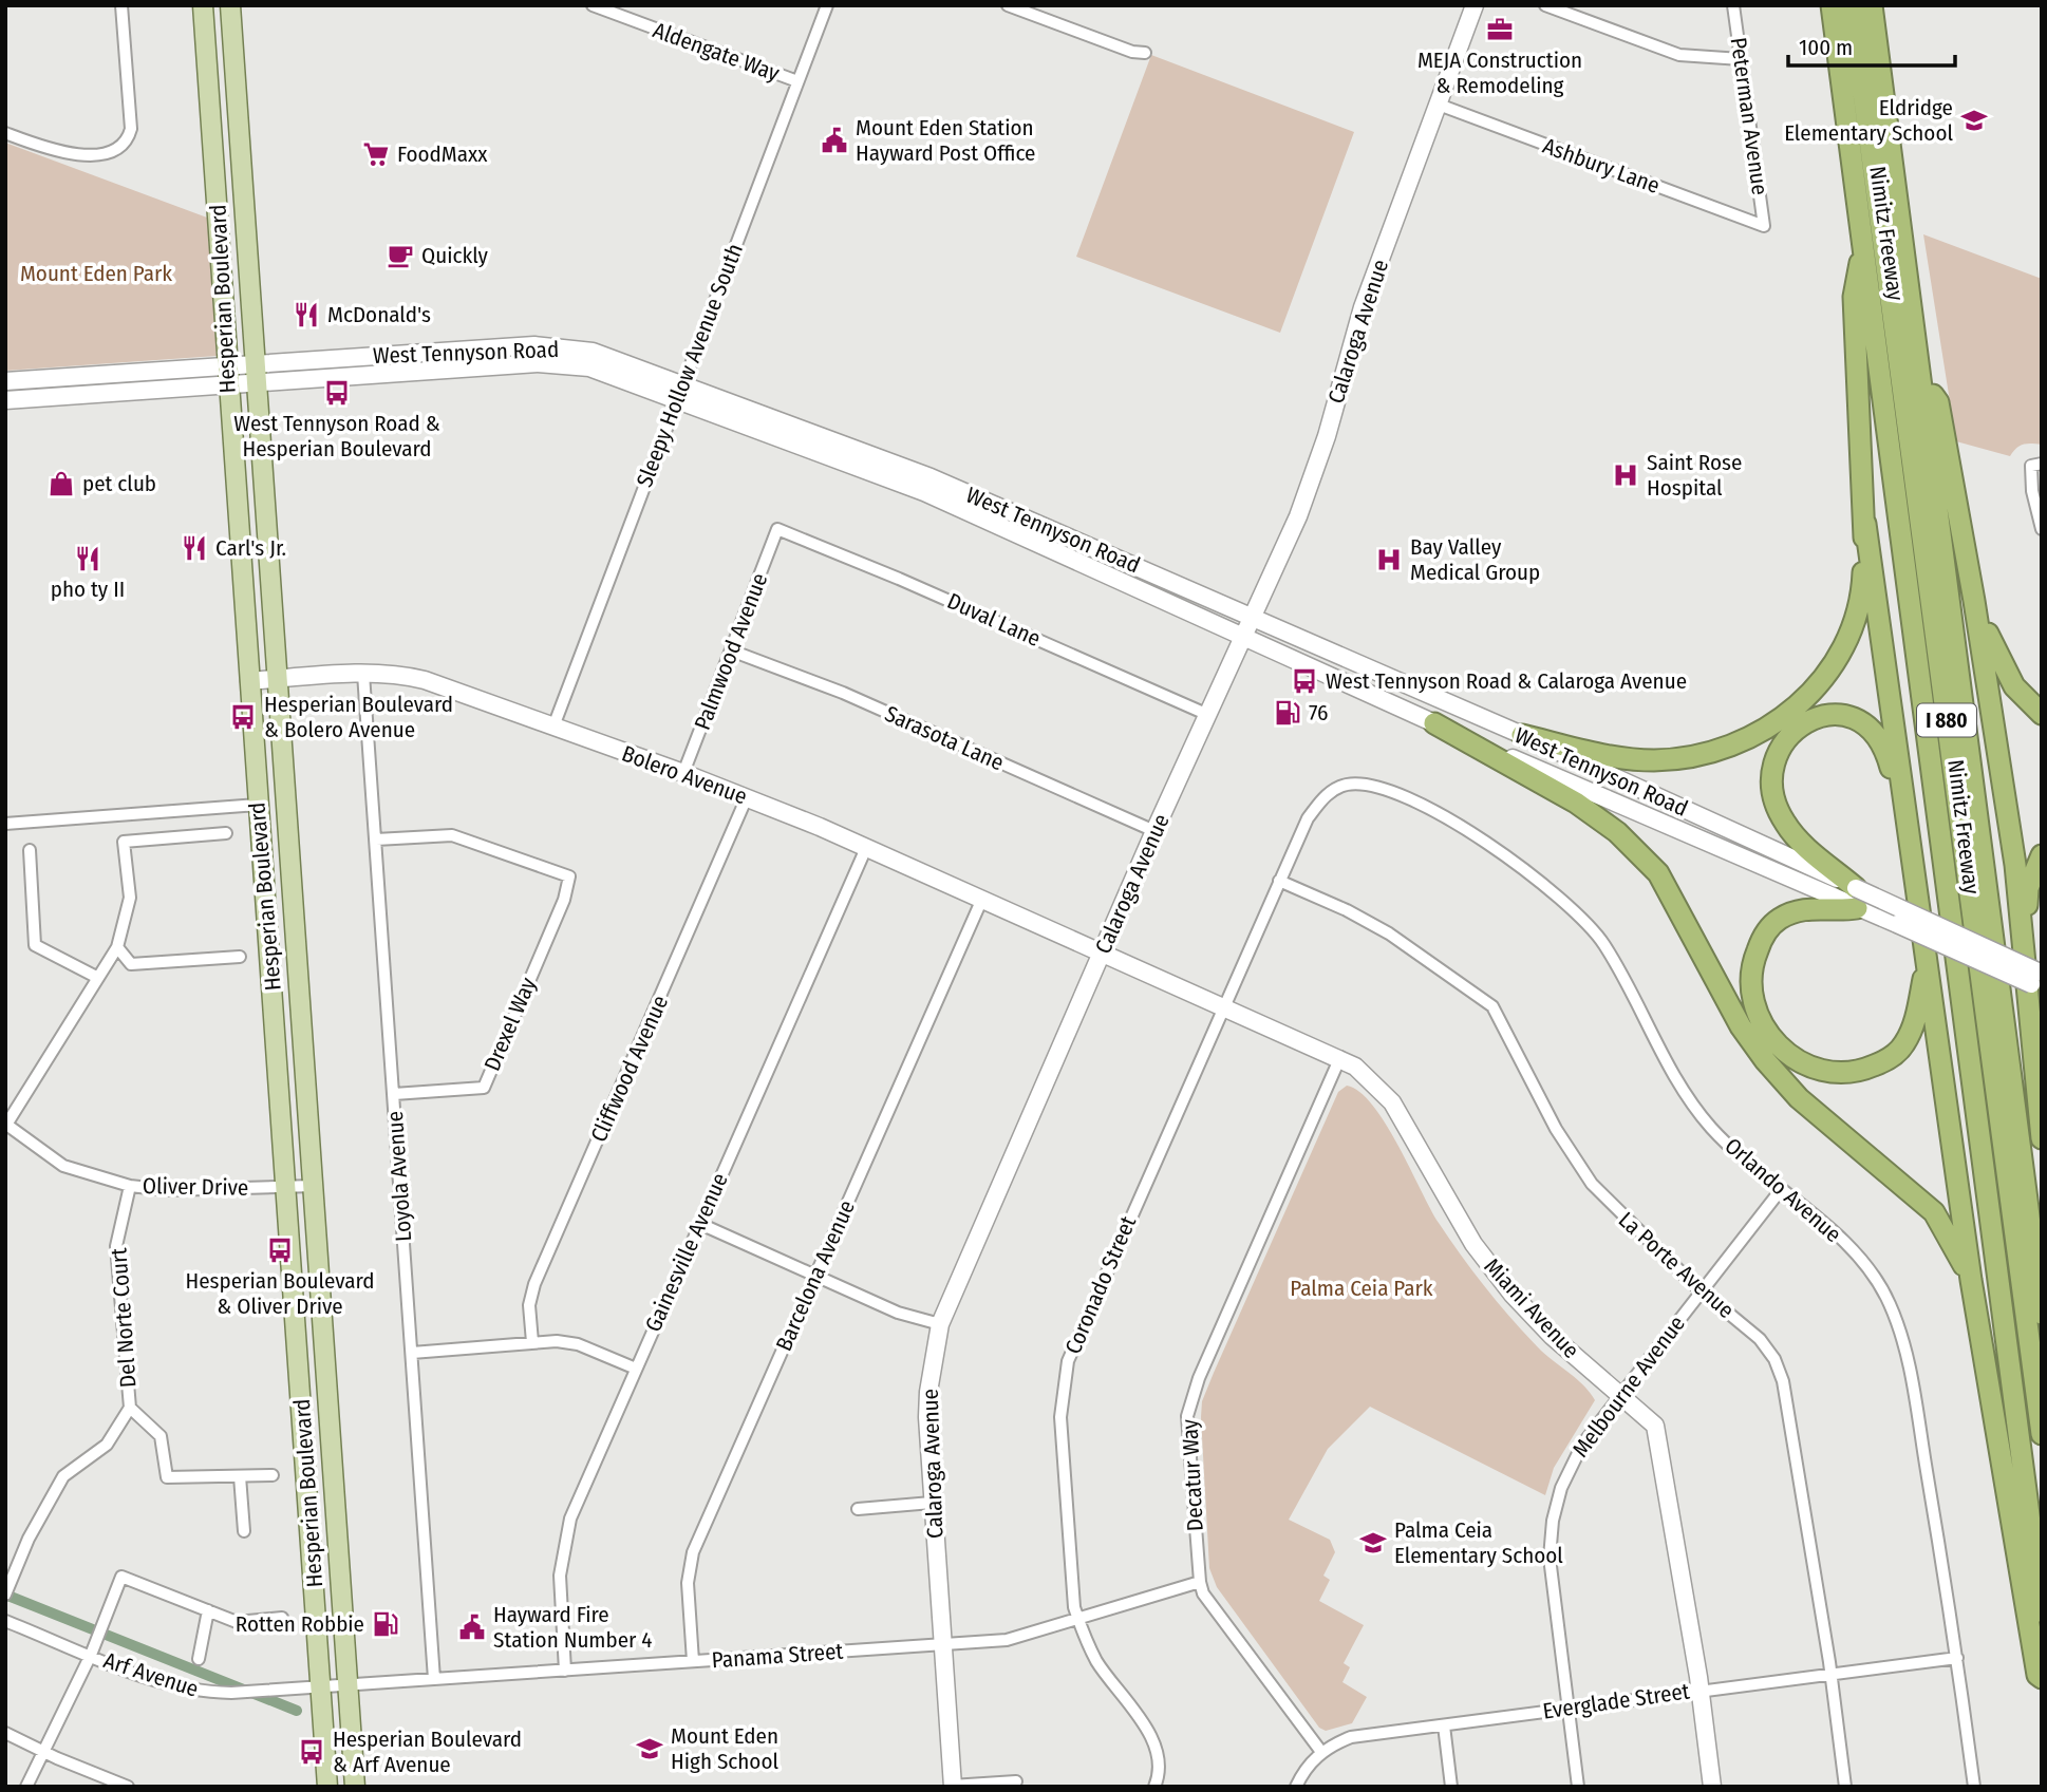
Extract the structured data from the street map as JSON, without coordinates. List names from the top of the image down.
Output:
{
  "streets": {
    "highway": ["Nimitz Freeway", "I 880"],
    "main road": [
      "Hesperian Boulevard",
      "Calaroga Avenue",
      "West Tennyson Road",
      "Bolero Avenue",
      "Miami Avenue"
    ],
    "street": [
      "Aldengate Way",
      "Peterman Avenue",
      "Ashbury Lane",
      "Sleepy Hollow Avenue South",
      "Duval Lane",
      "Palmwood Avenue",
      "Sarasota Lane",
      "Drexel Way",
      "Cliffwood Avenue",
      "Loyola Avenue",
      "Oliver Drive",
      "Orlando Avenue",
      "Gainesville Avenue",
      "La Porte Avenue",
      "Barcelona Avenue",
      "Coronado Street",
      "Del Norte Court",
      "Melbourne Avenue",
      "Decatur Way",
      "Panama Street",
      "Arf Avenue",
      "Everglade Street"
    ]
  },
  "crossings": [
    ["Aldengate Way", "Sleepy Hollow Avenue South"],
    ["Peterman Avenue", "Ashbury Lane"],
    ["Ashbury Lane", "Calaroga Avenue"],
    ["Hesperian Boulevard", "West Tennyson Road"],
    ["Hesperian Boulevard", "Bolero Avenue"],
    ["Hesperian Boulevard", "Oliver Drive"],
    ["Hesperian Boulevard", "Panama Street"],
    ["Hesperian Boulevard", "Arf Avenue"],
    ["Calaroga Avenue", "West Tennyson Road"],
    ["Calaroga Avenue", "Duval Lane"],
    ["Calaroga Avenue", "Sarasota Lane"],
    ["Calaroga Avenue", "Bolero Avenue"],
    ["Calaroga Avenue", "Miami Avenue"],
    ["Calaroga Avenue", "Panama Street"],
    ["West Tennyson Road", "Sleepy Hollow Avenue South"],
    ["Sleepy Hollow Avenue South", "Bolero Avenue"],
    ["Duval Lane", "Palmwood Avenue"],
    ["Palmwood Avenue", "Sarasota Lane"],
    ["Palmwood Avenue", "Bolero Avenue"],
    ["Bolero Avenue", "Cliffwood Avenue"],
    ["Bolero Avenue", "Loyola Avenue"],
    ["Bolero Avenue", "Gainesville Avenue"],
    ["Bolero Avenue", "Barcelona Avenue"],
    ["Bolero Avenue", "Miami Avenue"],
    ["Drexel Way", "Loyola Avenue"],
    ["Loyola Avenue", "Panama Street"],
    ["Oliver Drive", "Del Norte Court"],
    ["Orlando Avenue", "Coronado Street"],
    ["Orlando Avenue", "Melbourne Avenue"],
    ["Orlando Avenue", "Everglade Street"],
    ["Gainesville Avenue", "Panama Street"],
    ["La Porte Avenue", "Coronado Street"],
    ["La Porte Avenue", "Melbourne Avenue"],
    ["La Porte Avenue", "Everglade Street"],
    ["Barcelona Avenue", "Panama Street"],
    ["Coronado Street", "Miami Avenue"],
    ["Coronado Street", "Panama Street"],
    ["Miami Avenue", "Melbourne Avenue"],
    ["Miami Avenue", "Decatur Way"],
    ["Miami Avenue", "Everglade Street"],
    ["Melbourne Avenue", "Everglade Street"],
    ["Decatur Way", "Panama Street"],
    ["Decatur Way", "Everglade Street"],
    ["Panama Street", "Arf Avenue"]
  ],
  "parks": ["Mount Eden Park", "Palma Ceia Park"],
  "places": {
    "office": ["MEJA Construction & Remodeling"],
    "school or university": ["Eldridge Elementary School", "Palma Ceia Elementary School", "Mount Eden High School"],
    "public building": ["Mount Eden Station Hayward Post Office", "Hayward Fire Station Number 4"],
    "supermarket": ["FoodMaxx"],
    "cafe": ["Quickly"],
    "restaurant": ["McDonald's", "Carl's Jr.", "pho ty II"],
    "bus stop": [
      "West Tennyson Road & Hesperian Boulevard",
      "West Tennyson Road & Calaroga Avenue",
      "Hesperian Boulevard & Bolero Avenue",
      "Hesperian Boulevard & Oliver Drive",
      "Hesperian Boulevard & Arf Avenue"
    ],
    "hospital": ["Saint Rose Hospital", "Bay Valley Medical Group"],
    "shop": ["pet club"],
    "fuel station": ["76", "Rotten Robbie"]
  },
  "scale_bar": "100 m"
}
